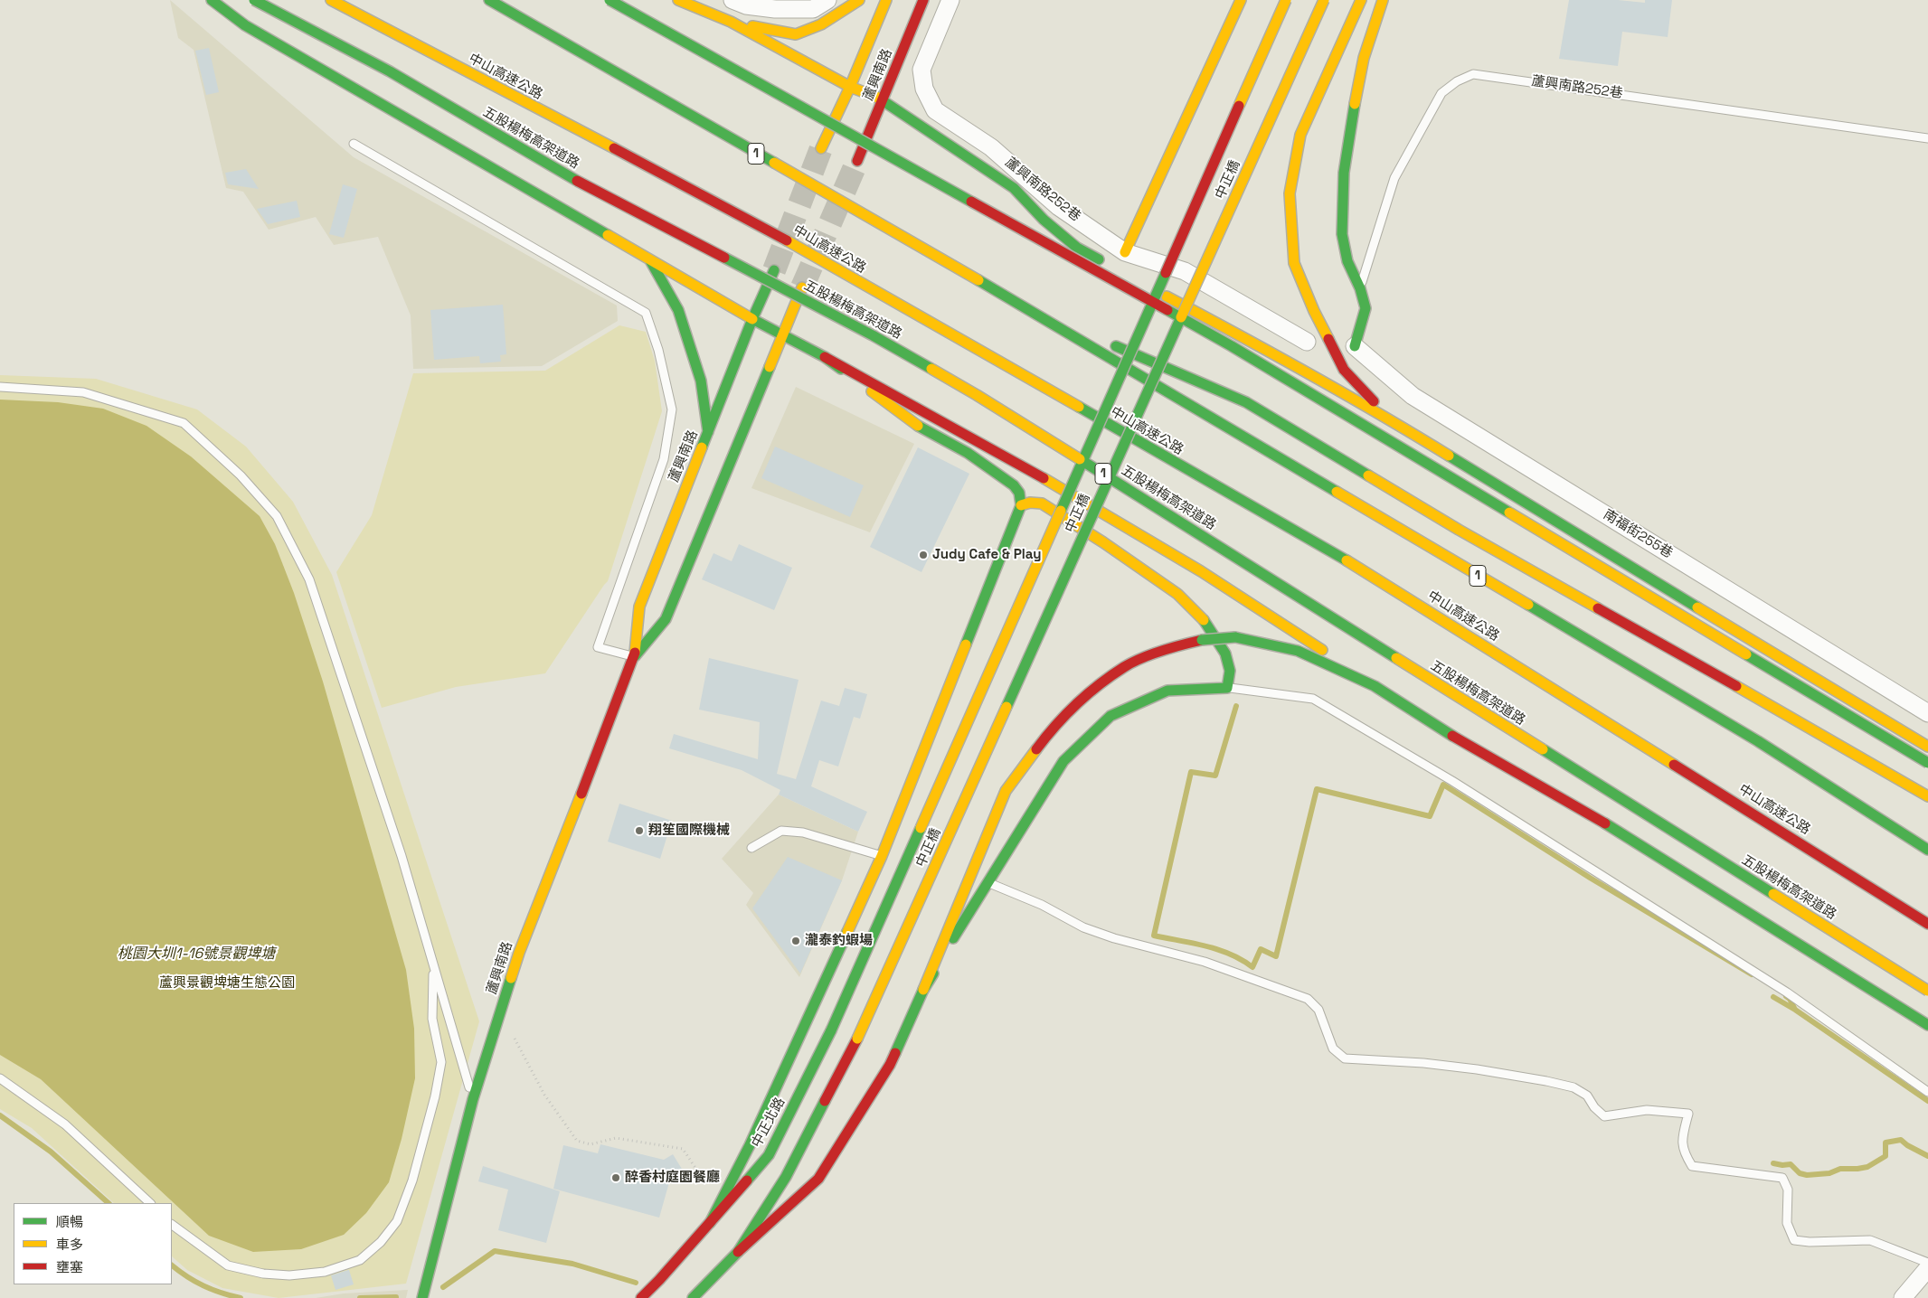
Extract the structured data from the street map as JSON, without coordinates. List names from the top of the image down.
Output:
{
  "streets": {
    "main road": [
      "蘆興南路",
      "中山高速公路",
      "五股楊梅高架道路",
      "1",
      "中正橋",
      "中正北路"
    ],
    "street": ["蘆興南路252巷", "南福街255巷"]
  },
  "crossings": [
    ["中正橋", "中正北路"]
  ],
  "water": ["桃園大圳1-16號景觀埤塘"],
  "parks": ["蘆興景觀埤塘生態公園"],
  "places": [
    "Judy Cafe & Play",
    "翔笙國際機械",
    "瀧泰釣蝦場",
    "醉香村庭園餐廳"
  ],
  "legend": ["順暢", "車多", "壅塞"]
}
